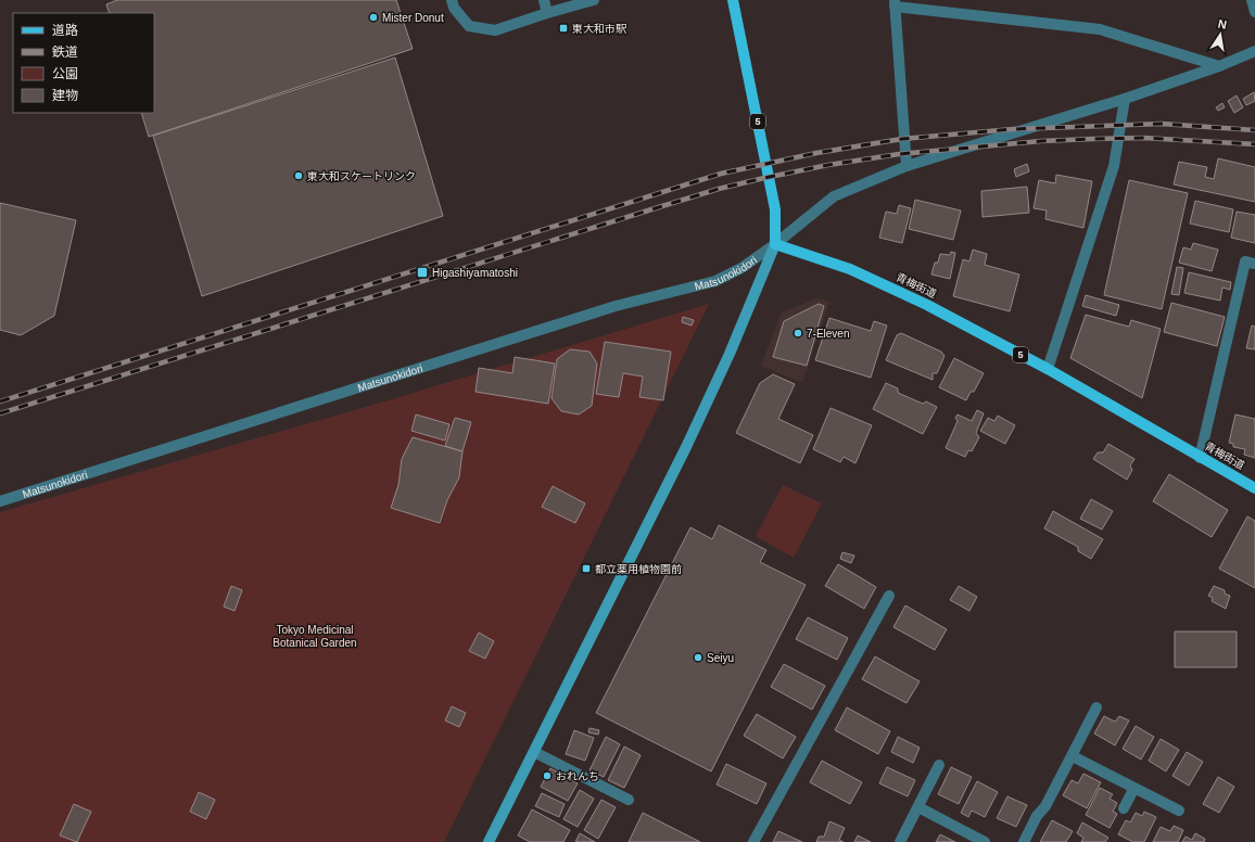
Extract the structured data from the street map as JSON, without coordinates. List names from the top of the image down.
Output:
{
  "streets": {
    "main road": ["5", "青梅街道"],
    "street": ["Matsunokidori"]
  },
  "crossings": [
    ["5", "Matsunokidori"],
    ["5", "青梅街道"],
    ["Matsunokidori", "青梅街道"]
  ],
  "parks": ["Tokyo Medicinal Botanical Garden"],
  "places": {
    "other": [
      "Mister Donut",
      "東大和スケートリンク",
      "7-Eleven",
      "Seiyu",
      "おれんち"
    ],
    "transit": ["東大和市駅", "Higashiyamatoshi", "都立薬用植物園前"]
  },
  "legend": [
    "道路",
    "鉄道",
    "公園",
    "建物"
  ],
  "north": "top"
}
